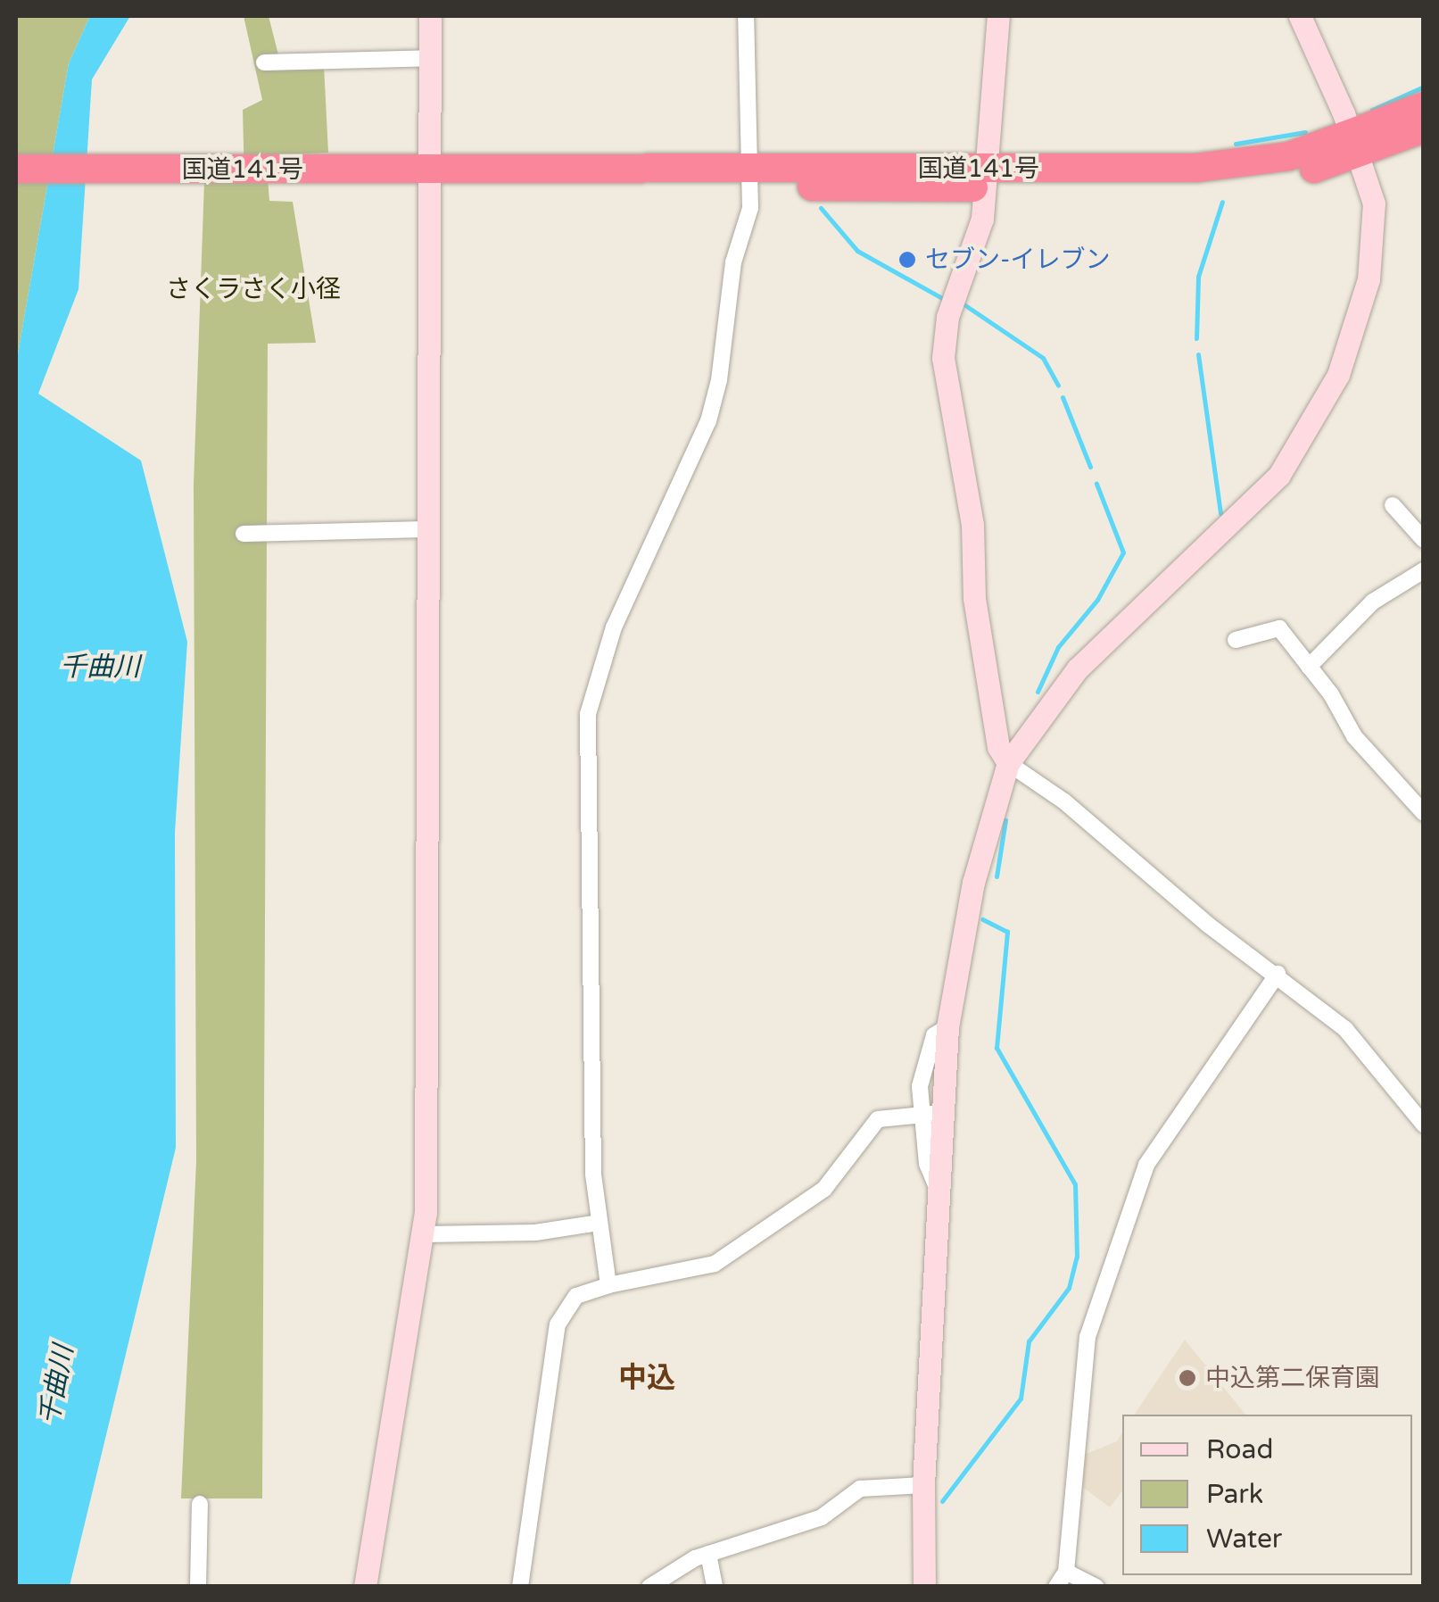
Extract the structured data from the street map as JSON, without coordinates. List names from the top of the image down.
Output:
{
  "streets": {
    "highway": ["国道141号"]
  },
  "districts": ["中込"],
  "water": ["千曲川"],
  "parks": ["さくラさく小径"],
  "places": ["セブン-イレブン", "中込第二保育園"],
  "legend": ["Road", "Park", "Water"]
}
